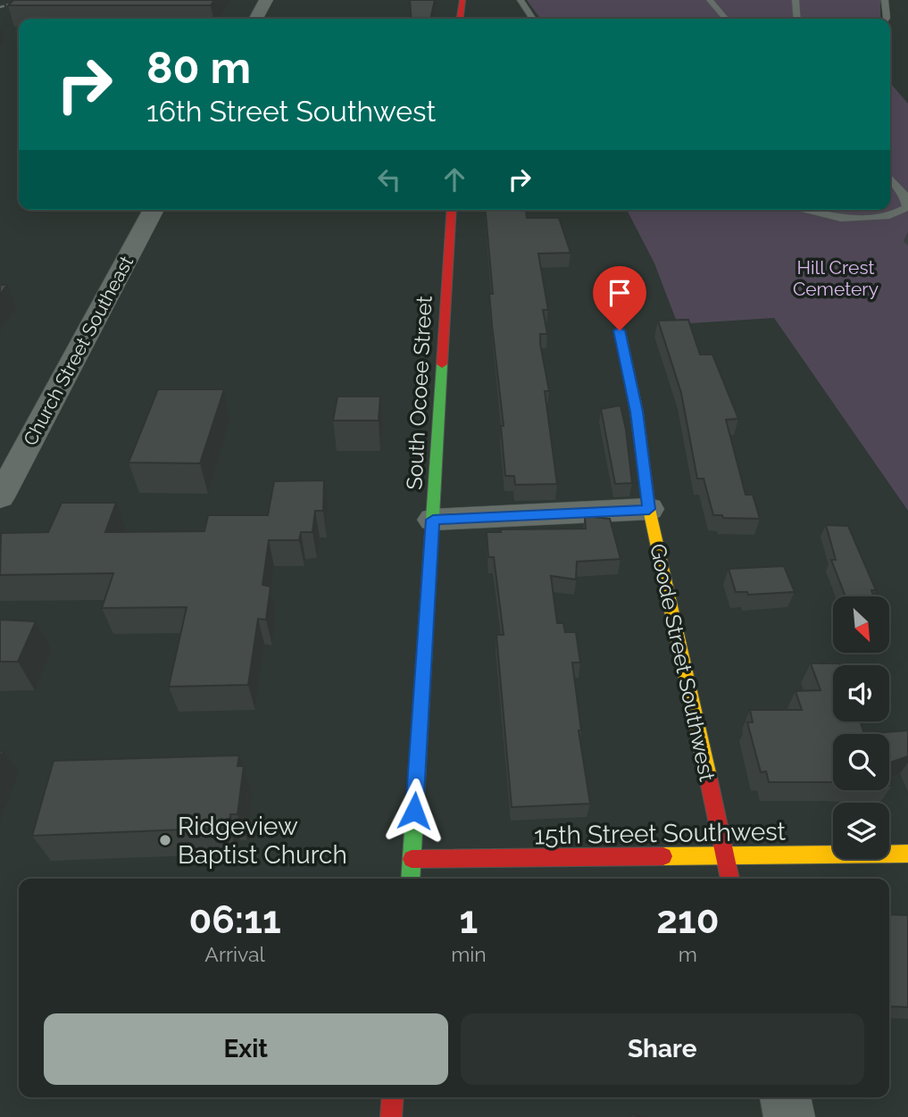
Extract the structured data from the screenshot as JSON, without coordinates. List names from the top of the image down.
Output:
{
  "streets": {
    "street": [
      "Church Street Southeast",
      "South Ocoee Street",
      "Goode Street Southwest",
      "15th Street Southwest"
    ]
  },
  "crossings": [
    ["South Ocoee Street", "15th Street Southwest"],
    ["Goode Street Southwest", "15th Street Southwest"]
  ],
  "parks": ["Hill Crest Cemetery"],
  "places": ["Ridgeview Baptist Church"],
  "north": "bottom right",
  "page": {
    "turn": ["80 m", "16th Street Southwest"],
    "eta": [
      "06:11",
      "Arrival",
      "1",
      "min",
      "210",
      "m"
    ],
    "buttons": ["Exit", "Share"]
  }
}
